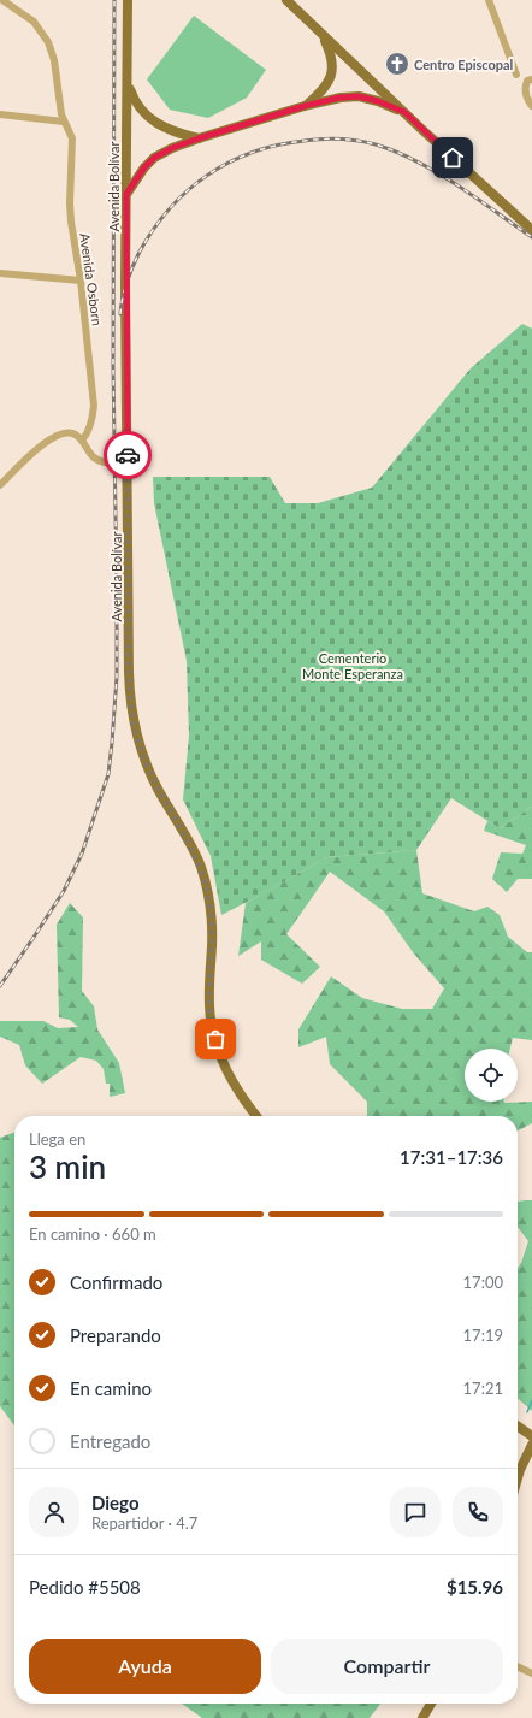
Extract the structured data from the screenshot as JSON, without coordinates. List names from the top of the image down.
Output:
{
  "streets": {
    "main road": ["Avenida Bolívar"],
    "street": ["Avenida Osborn"]
  },
  "parks": ["Cementerio Monte Esperanza"],
  "places": {
    "church": ["Centro Episcopal"]
  },
  "page": {
    "heading": ["3 min", "Llega en", "17:31–17:36"],
    "panel": [
      "Diego",
      "Repartidor · 4.7",
      "Pedido #5508",
      "$15.96"
    ],
    "bar": "En camino · 660 m",
    "list": [
      ["Confirmado", "17:00"],
      ["Preparando", "17:19"],
      ["En camino", "17:21"],
      "Entregado"
    ],
    "buttons": ["Ayuda", "Compartir"]
  }
}
